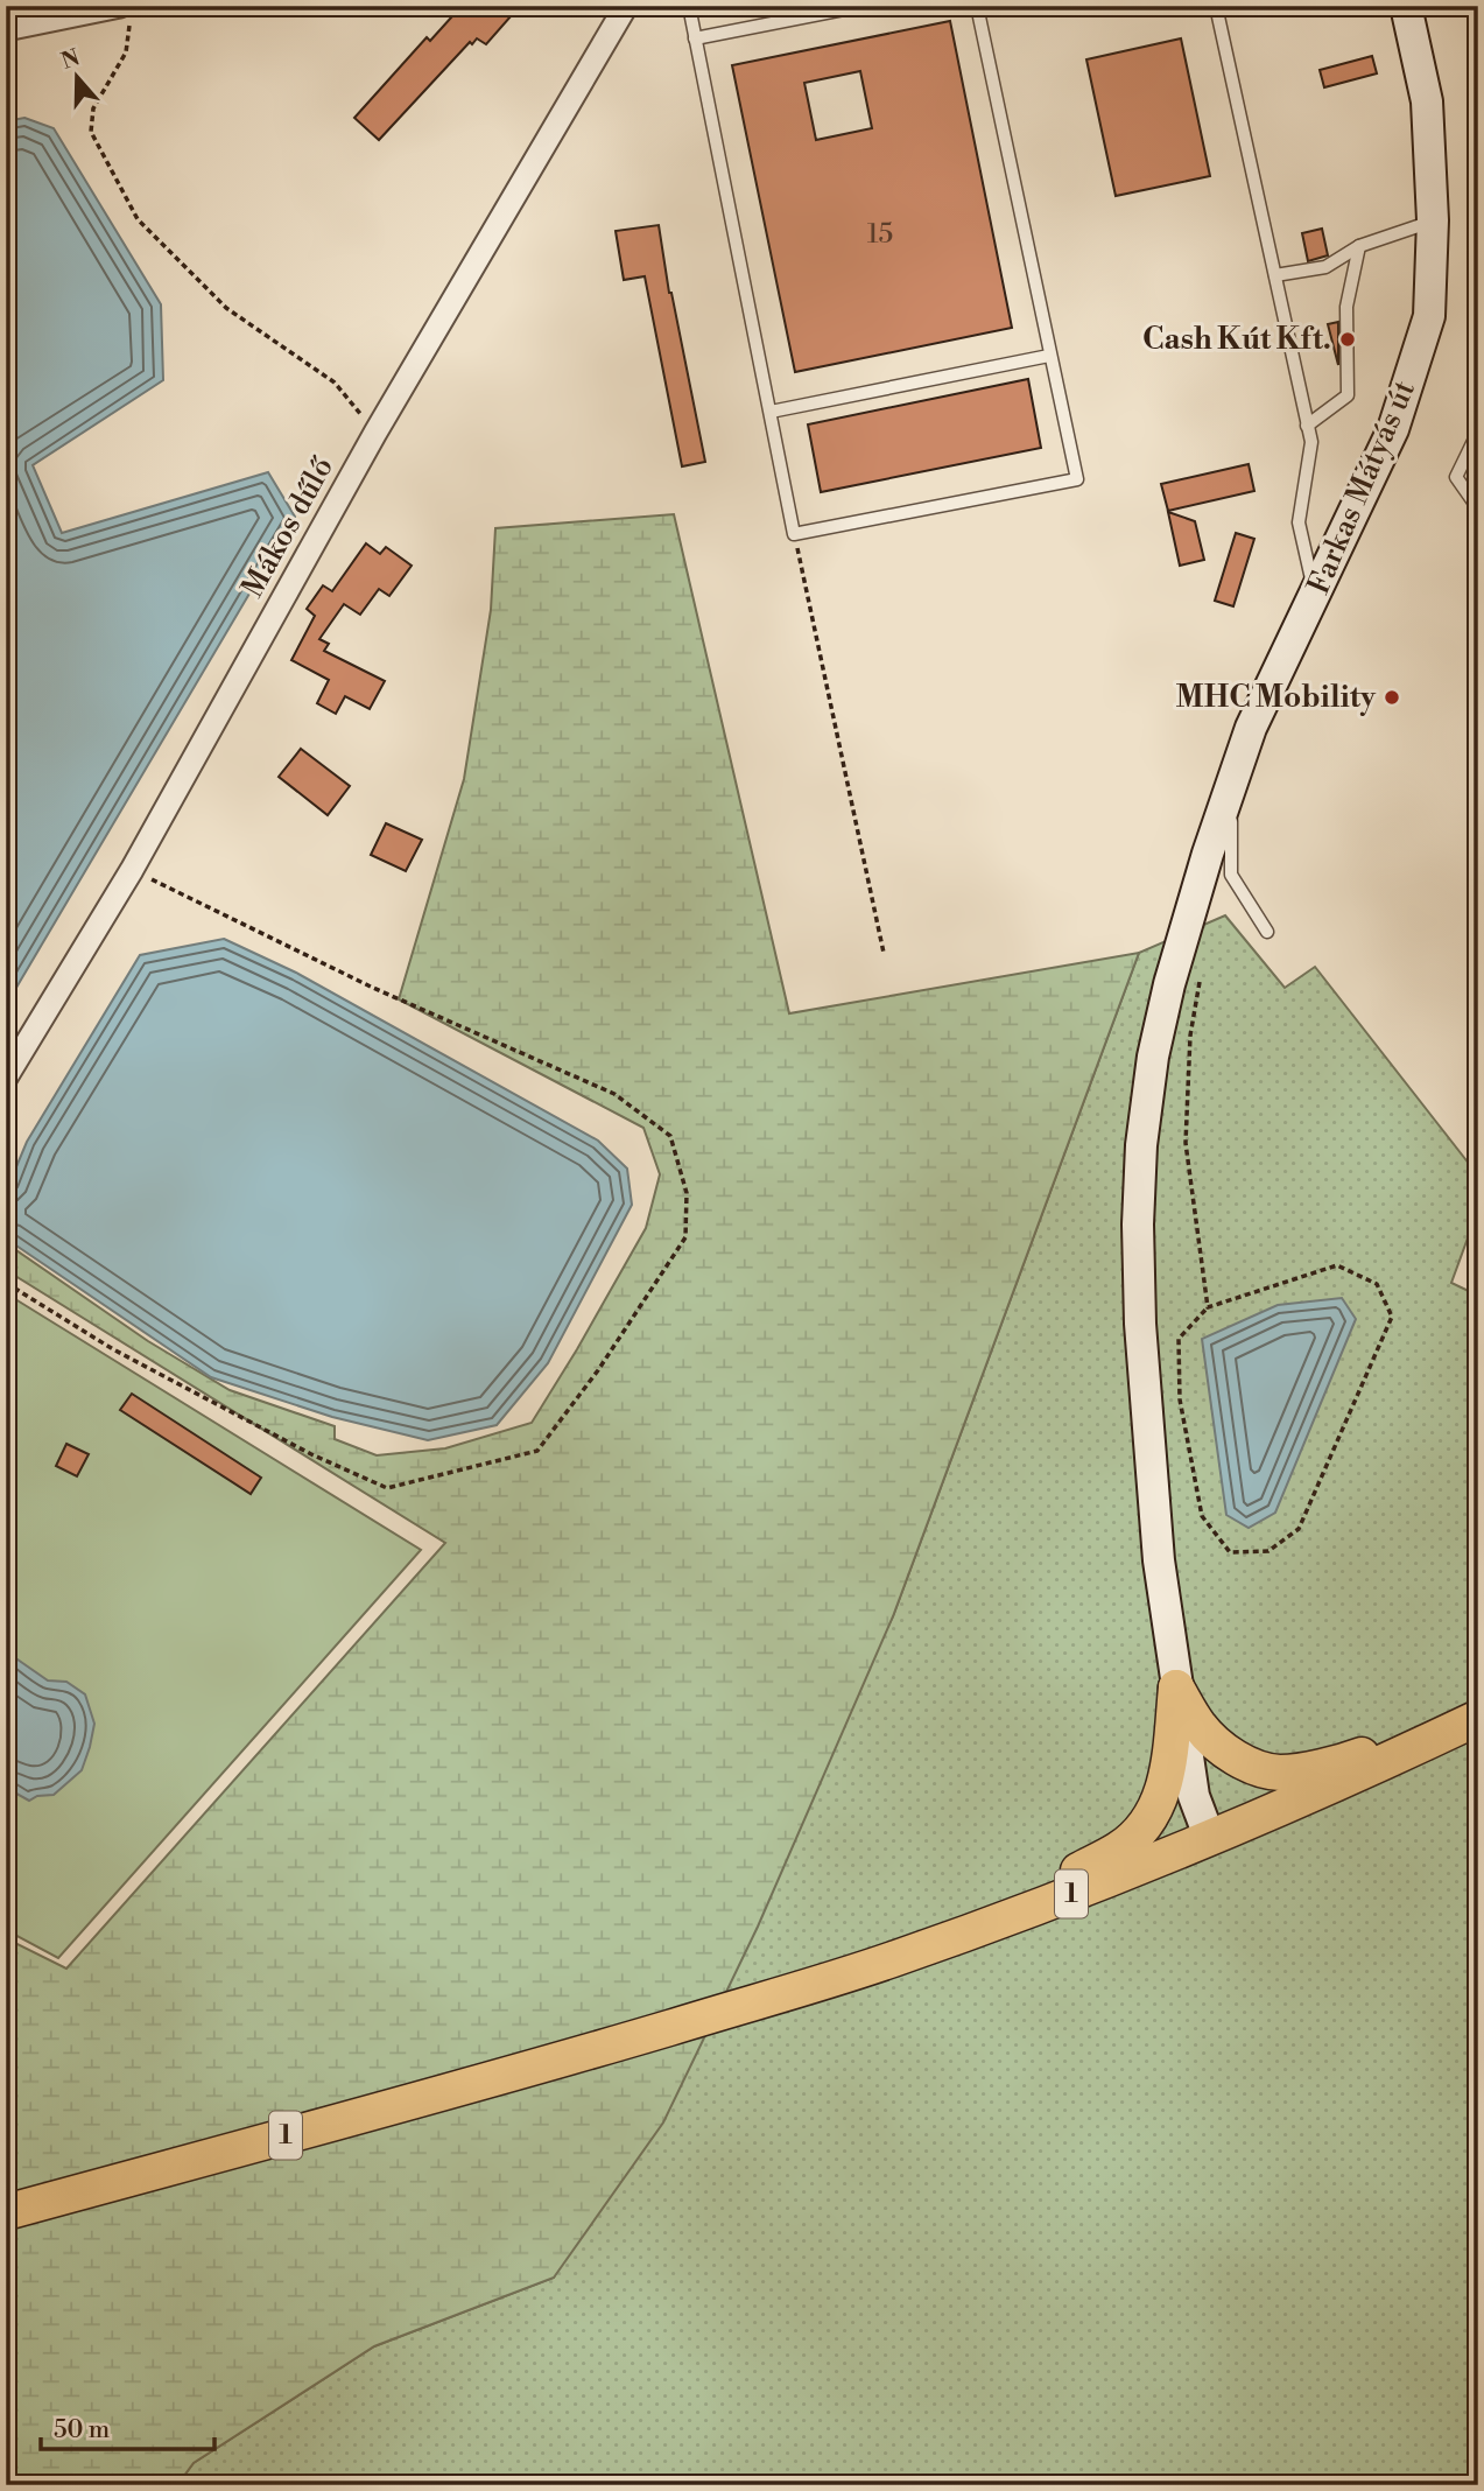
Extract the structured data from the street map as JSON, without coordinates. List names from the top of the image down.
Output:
{
  "streets": {
    "main road": ["1"],
    "street": ["Farkas Mátyás út", "Mákos dűlő"]
  },
  "crossings": [
    ["Farkas Mátyás út", "1"]
  ],
  "places": ["Cash Kút Kft.", "MHC Mobility"],
  "house_numbers": ["15"],
  "scale_bar": "50 m",
  "north": "top"
}
